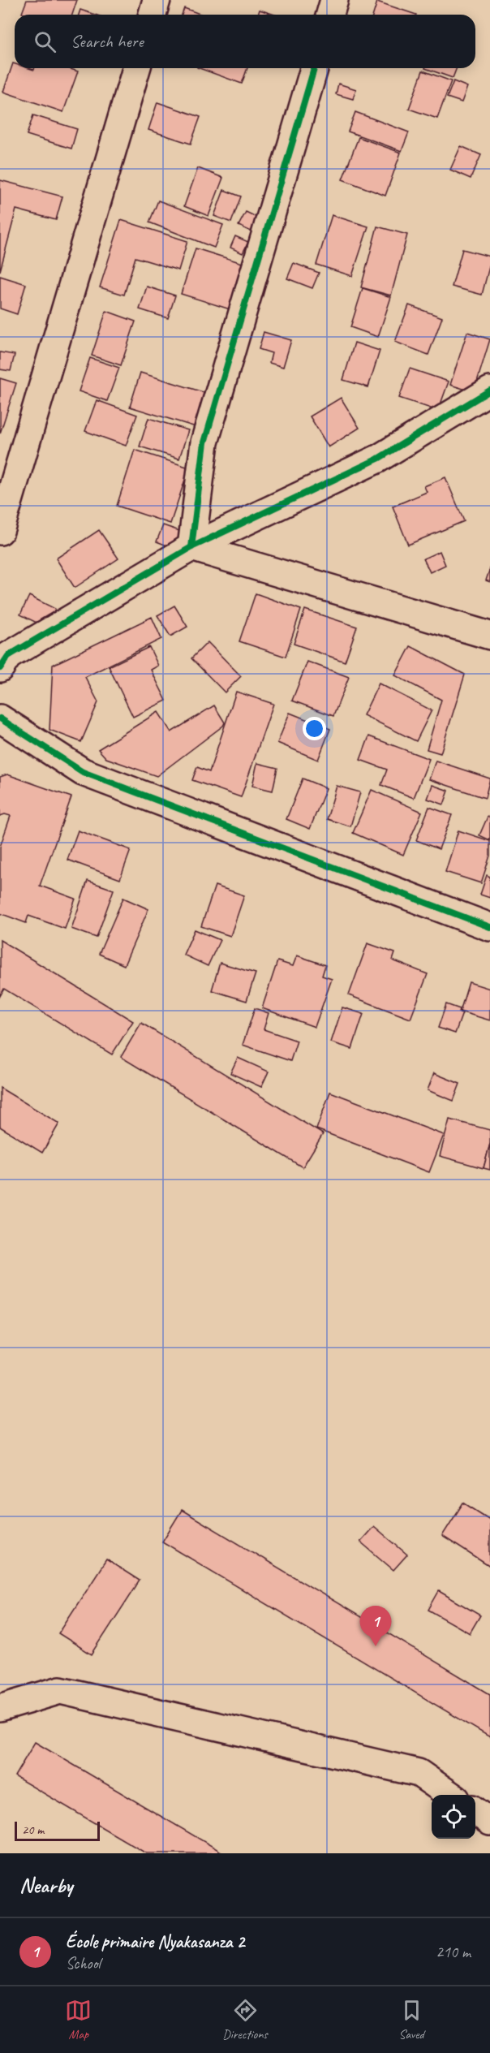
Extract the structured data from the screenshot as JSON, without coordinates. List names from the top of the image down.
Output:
{
  "scale_bar": "20 m",
  "page": {
    "search": "Search here",
    "pins": "1",
    "scale": "20 m",
    "heading": "Nearby",
    "list": [
      {
        "mark": "1",
        "name": "École primaire Nyakasanza 2",
        "note": "School",
        "value": "210 m"
      }
    ],
    "nav": ["Map", "Directions", "Saved"]
  }
}
